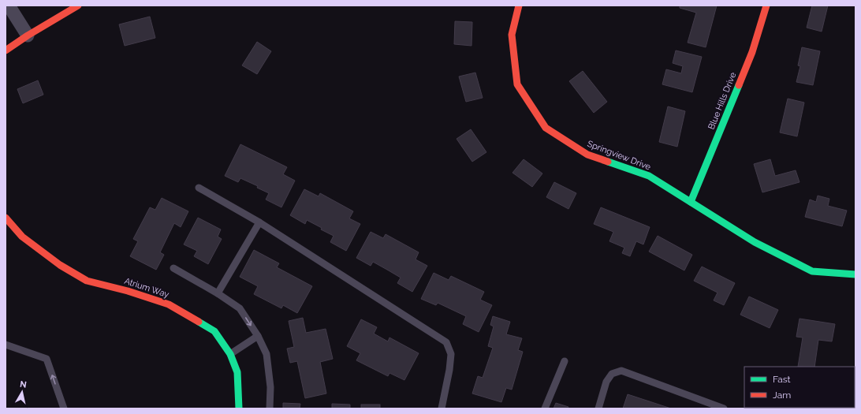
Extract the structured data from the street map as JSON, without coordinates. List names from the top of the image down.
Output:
{
  "streets": {
    "street": ["Blue Hills Drive", "Springview Drive", "Atrium Way"]
  },
  "crossings": [
    ["Blue Hills Drive", "Springview Drive"]
  ],
  "legend": ["Fast", "Jam"],
  "north": "top"
}
